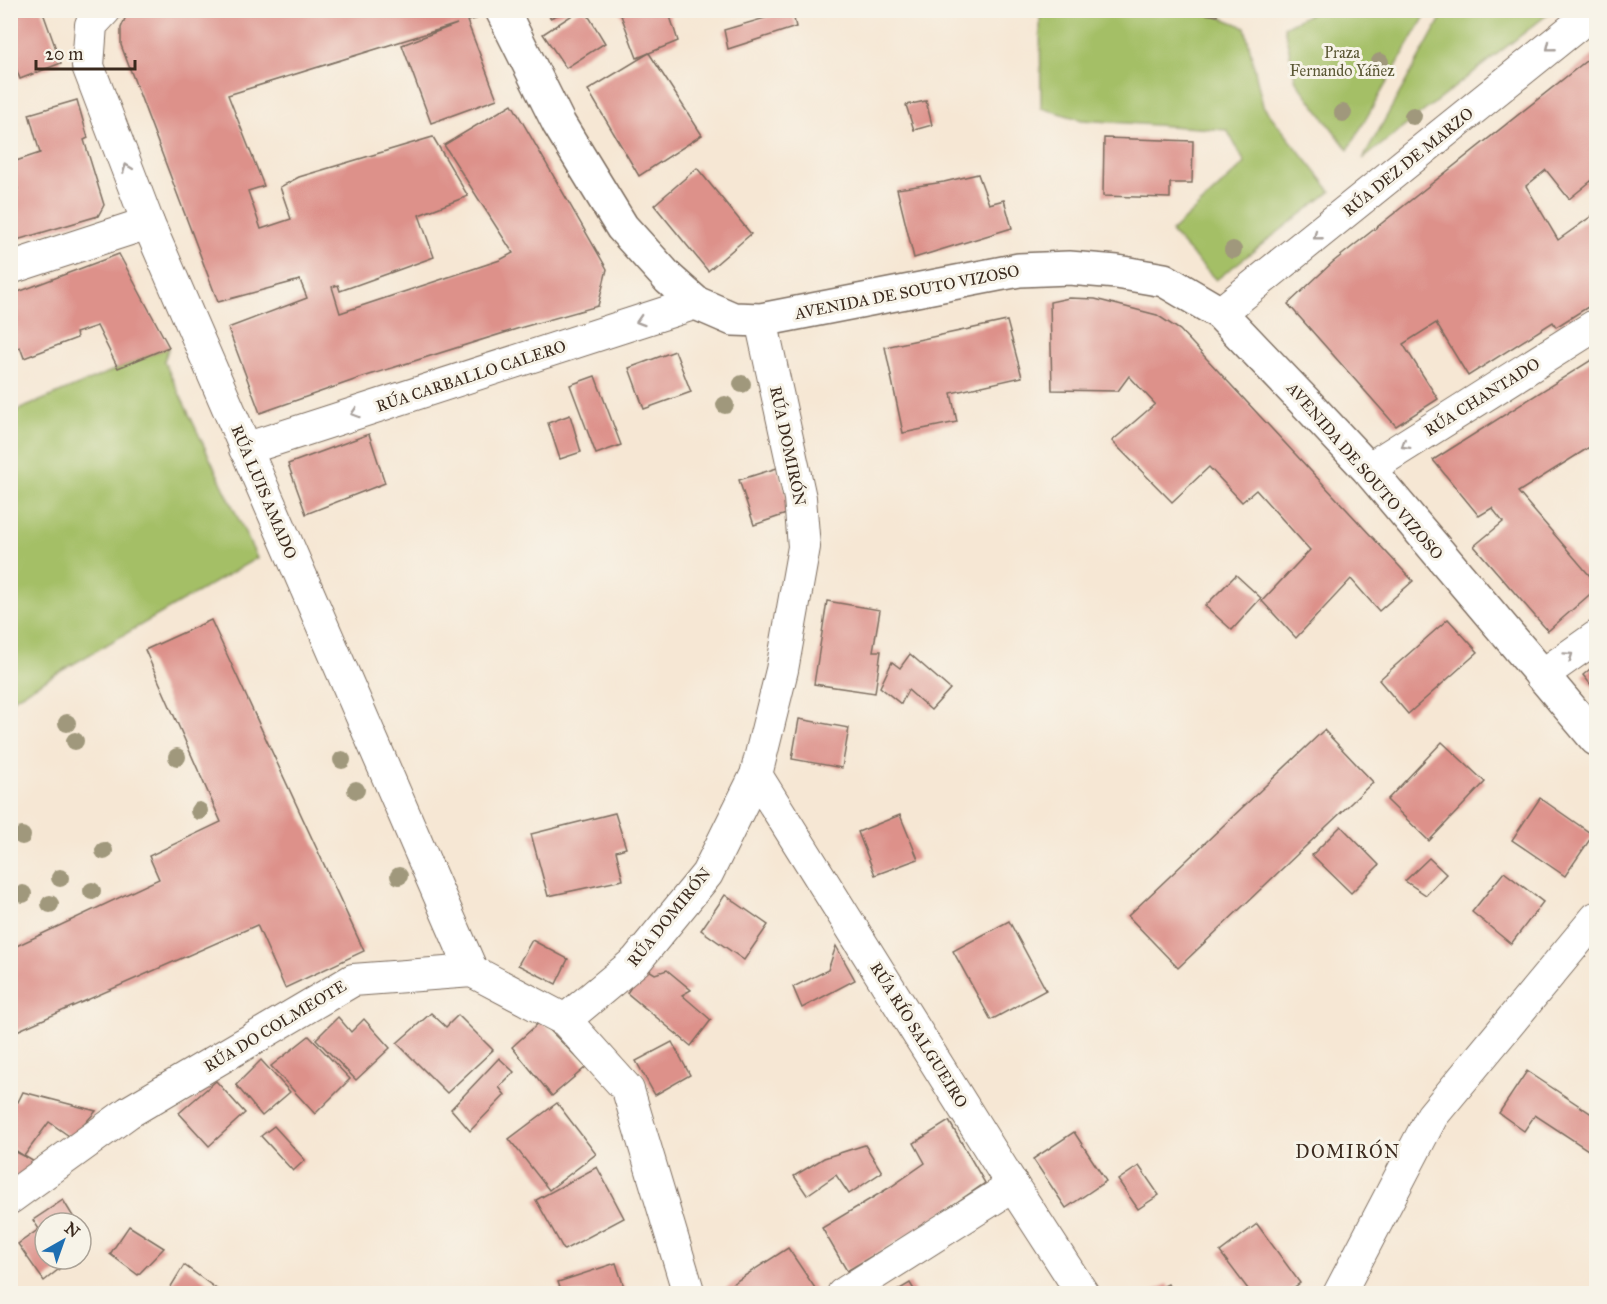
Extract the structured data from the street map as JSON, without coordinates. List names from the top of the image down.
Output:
{
  "streets": {
    "street": [
      "RÚA DEZ DE MARZO",
      "AVENIDA DE SOUTO VIZOSO",
      "RÚA CARBALLO CALERO",
      "RÚA CHANTADO",
      "RÚA DOMIRÓN",
      "RÚA LUIS AMADO",
      "RÚA DO COLMEOTE",
      "RÚA RÍO SALGUEIRO"
    ]
  },
  "crossings": [
    ["RÚA DEZ DE MARZO", "AVENIDA DE SOUTO VIZOSO"],
    ["AVENIDA DE SOUTO VIZOSO", "RÚA CARBALLO CALERO"],
    ["AVENIDA DE SOUTO VIZOSO", "RÚA CHANTADO"],
    ["AVENIDA DE SOUTO VIZOSO", "RÚA DOMIRÓN"],
    ["RÚA CARBALLO CALERO", "RÚA LUIS AMADO"],
    ["RÚA DOMIRÓN", "RÚA RÍO SALGUEIRO"],
    ["RÚA LUIS AMADO", "RÚA DO COLMEOTE"]
  ],
  "one_way": ["RÚA DEZ DE MARZO", "RÚA CARBALLO CALERO", "RÚA CHANTADO"],
  "districts": ["DOMIRÓN"],
  "parks": ["Praza Fernando Yáñez"],
  "scale_bar": "20 m",
  "north": "top right"
}
